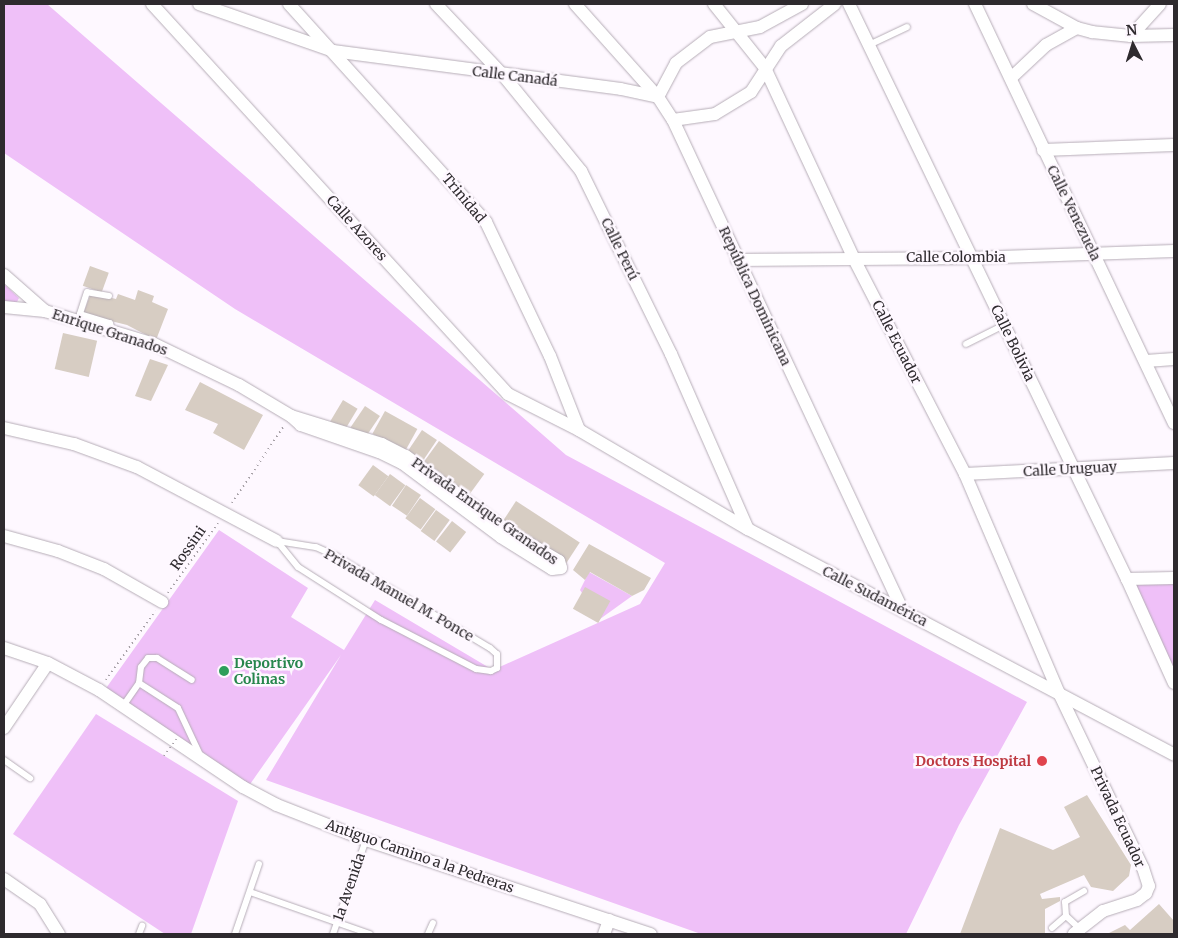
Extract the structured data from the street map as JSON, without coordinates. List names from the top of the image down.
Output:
{
  "streets": {
    "street": [
      "Calle Canadá",
      "Trinidad",
      "Calle Venezuela",
      "Calle Azores",
      "Calle Perú",
      "Calle Colombia",
      "República Dominicana",
      "Enrique Granados",
      "Calle Ecuador",
      "Calle Bolivia",
      "Calle Uruguay",
      "Privada Enrique Granados",
      "Privada Manuel M. Ponce",
      "Calle Sudamérica",
      "Privada Ecuador",
      "Antiguo Camino a la Pedreras"
    ],
    "lane": ["1a Avenida"],
    "path": ["Rossini"]
  },
  "crossings": [
    ["Calle Canadá", "Trinidad"],
    ["Calle Canadá", "Calle Perú"],
    ["Calle Canadá", "República Dominicana"],
    ["Trinidad", "Calle Azores"],
    ["Trinidad", "Calle Sudamérica"],
    ["Calle Venezuela", "Calle Colombia"],
    ["Calle Azores", "Calle Sudamérica"],
    ["Calle Perú", "Calle Sudamérica"],
    ["Calle Colombia", "República Dominicana"],
    ["Calle Colombia", "Calle Ecuador"],
    ["Calle Colombia", "Calle Bolivia"],
    ["República Dominicana", "Calle Sudamérica"],
    ["Enrique Granados", "Privada Enrique Granados"],
    ["Enrique Granados", "Rossini"],
    ["Calle Ecuador", "Calle Uruguay"],
    ["Calle Ecuador", "Calle Sudamérica"],
    ["Calle Ecuador", "Privada Ecuador"],
    ["Calle Bolivia", "Calle Uruguay"],
    ["Privada Enrique Granados", "Rossini"],
    ["Rossini", "Privada Manuel M. Ponce"],
    ["Rossini", "Antiguo Camino a la Pedreras"],
    ["Calle Sudamérica", "Privada Ecuador"],
    ["Antiguo Camino a la Pedreras", "1a Avenida"]
  ],
  "places": ["Deportivo Colinas", "Doctors Hospital"],
  "north": "top"
}
